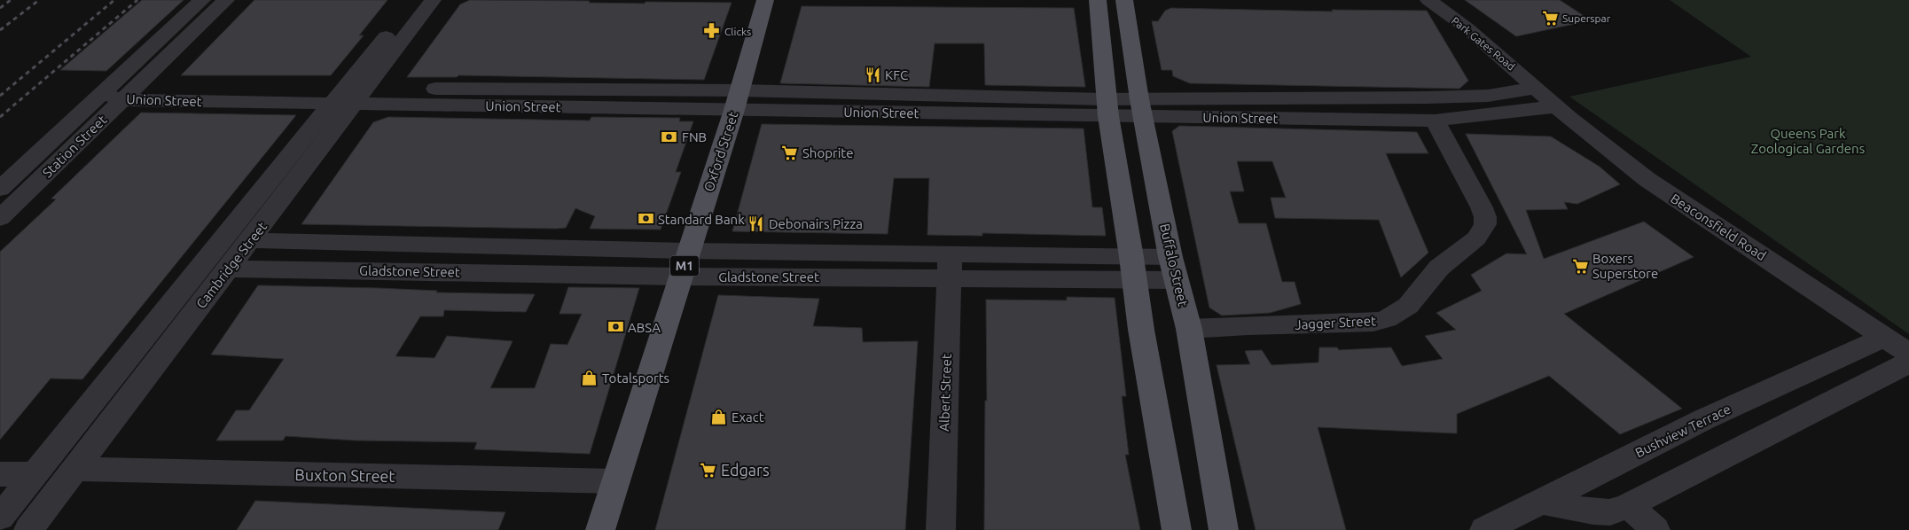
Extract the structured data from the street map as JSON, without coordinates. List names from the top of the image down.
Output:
{
  "streets": {
    "main road": ["Oxford Street", "Buffalo Street", "M1"],
    "street": [
      "Park Gates Road",
      "Union Street",
      "Station Street",
      "Beaconsfield Road",
      "Cambridge Street",
      "Gladstone Street",
      "Jagger Street",
      "Albert Street",
      "Bushview Terrace",
      "Buxton Street"
    ]
  },
  "crossings": [
    ["Park Gates Road", "Union Street"],
    ["Park Gates Road", "Beaconsfield Road"],
    ["Union Street", "Station Street"],
    ["Union Street", "Oxford Street"],
    ["Union Street", "Beaconsfield Road"],
    ["Union Street", "Cambridge Street"],
    ["Union Street", "Buffalo Street"],
    ["Union Street", "Jagger Street"],
    ["Oxford Street", "Gladstone Street"],
    ["Oxford Street", "Buxton Street"],
    ["Beaconsfield Road", "Bushview Terrace"],
    ["Cambridge Street", "Gladstone Street"],
    ["Cambridge Street", "Buxton Street"],
    ["Buffalo Street", "Gladstone Street"],
    ["Buffalo Street", "Jagger Street"],
    ["Gladstone Street", "Albert Street"]
  ],
  "parks": ["Queens Park Zoological Gardens"],
  "places": {
    "supermarket": [
      "Superspar",
      "Shoprite",
      "Boxers Superstore",
      "Edgars"
    ],
    "pharmacy": ["Clicks"],
    "restaurant": ["KFC", "Debonairs Pizza"],
    "bank": ["FNB", "Standard Bank", "ABSA"],
    "shop": ["Totalsports", "Exact"]
  }
}
